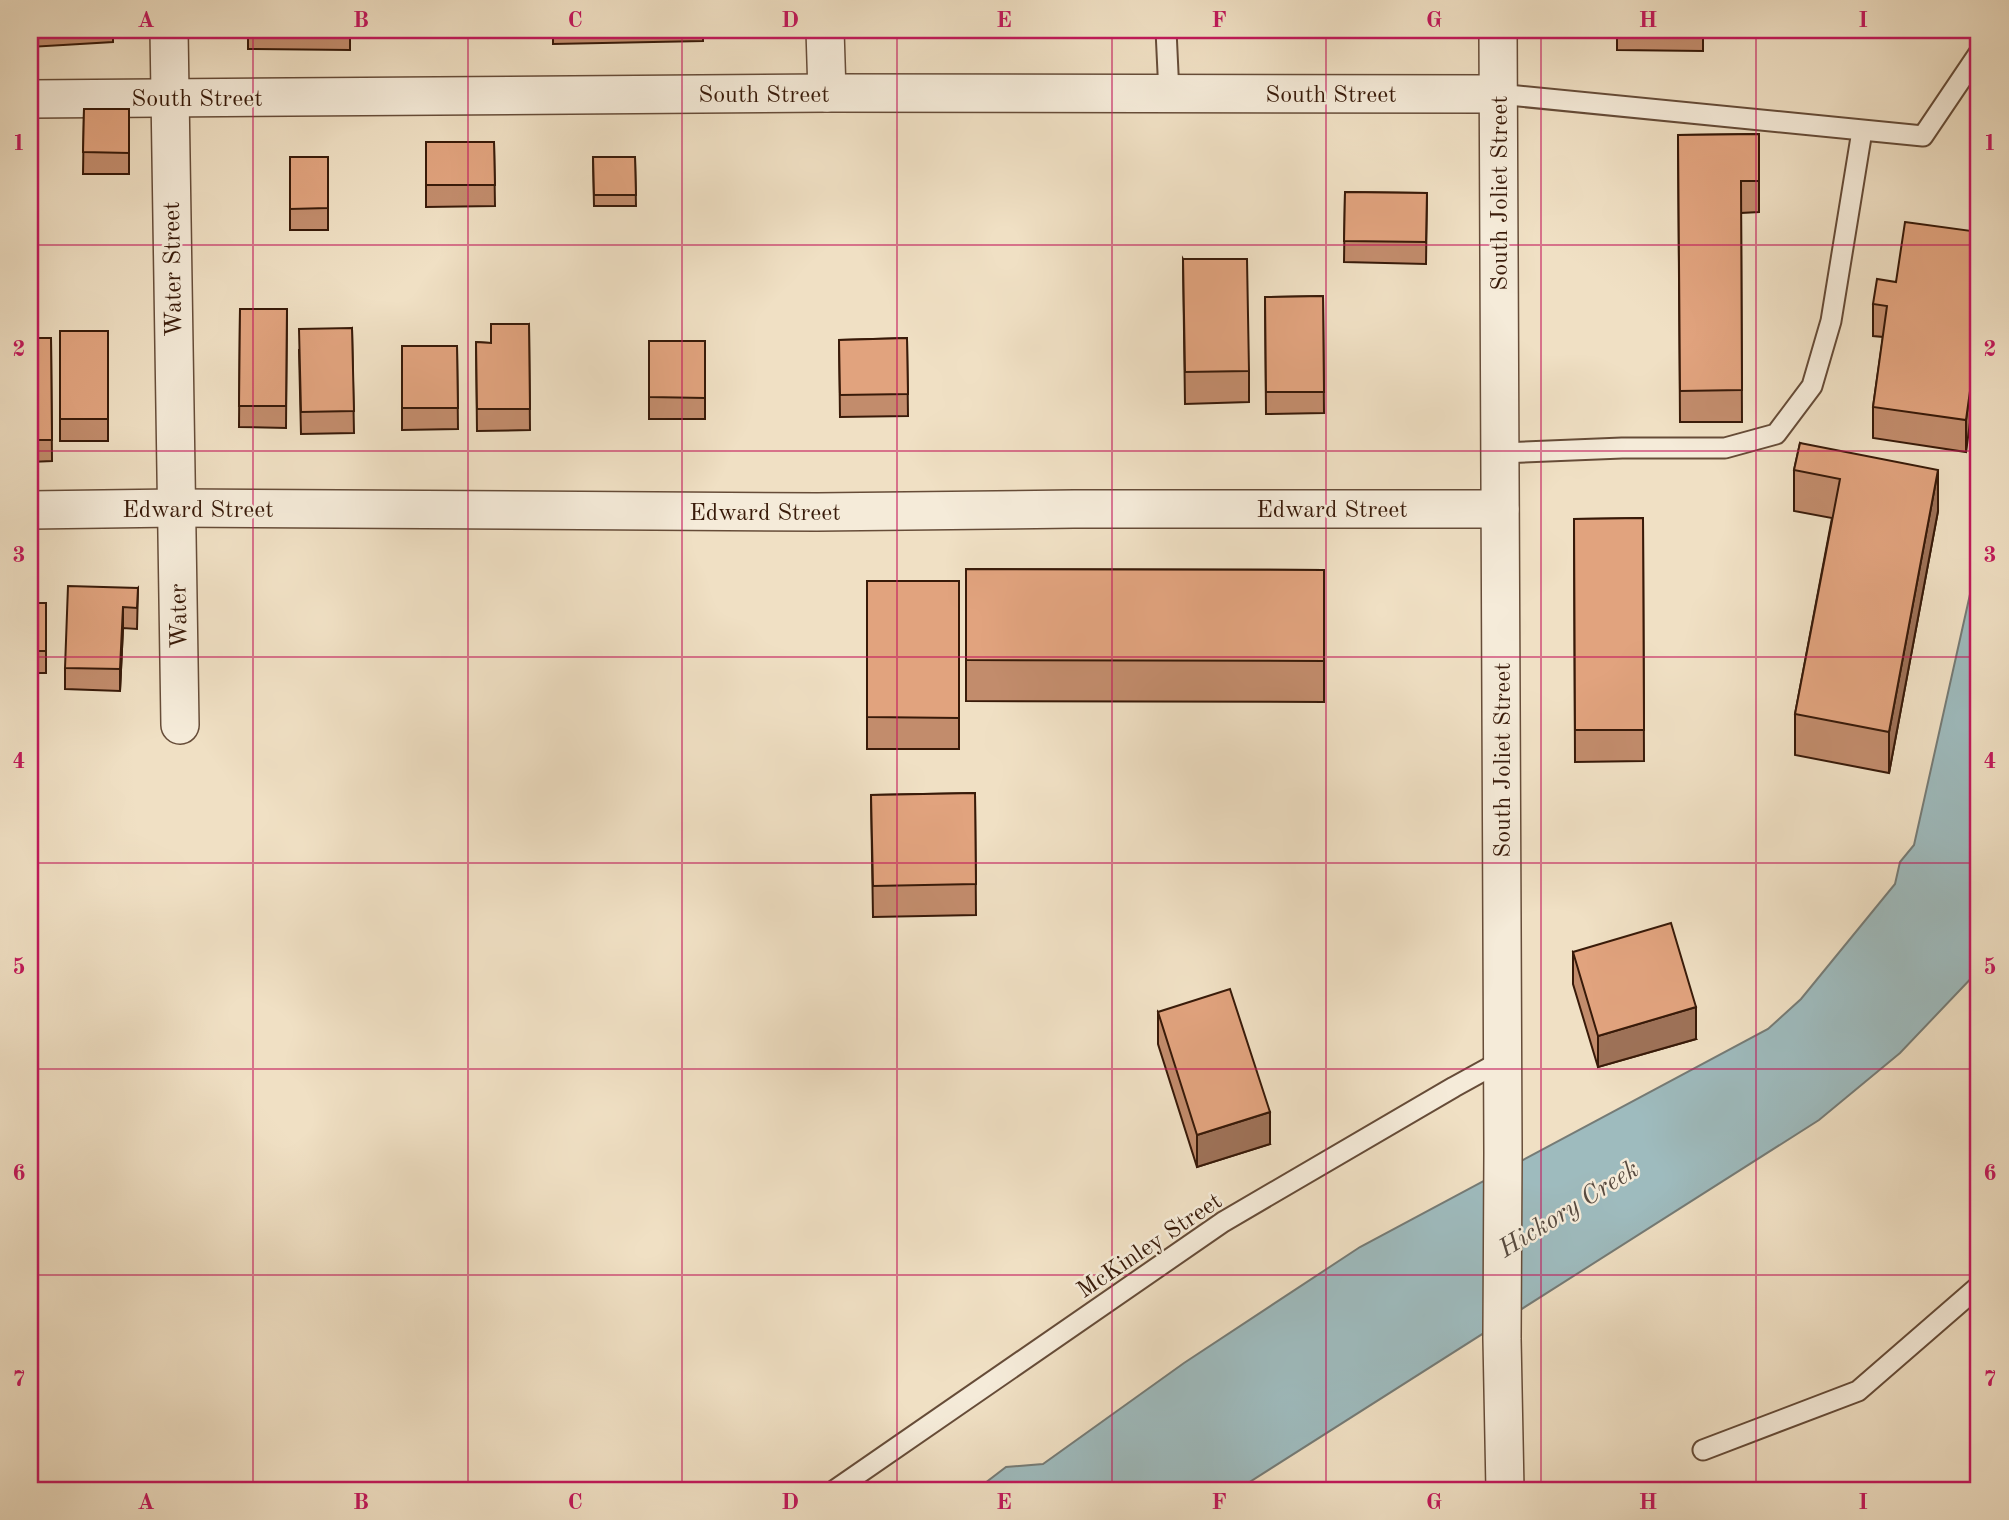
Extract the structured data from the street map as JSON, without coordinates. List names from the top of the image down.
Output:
{
  "streets": {
    "street": [
      "South Street",
      "South Joliet Street",
      "Water Street",
      "Edward Street",
      "Water"
    ],
    "lane": ["McKinley Street"]
  },
  "crossings": [
    ["South Street", "South Joliet Street"],
    ["South Street", "Water Street"],
    ["South Joliet Street", "Edward Street"],
    ["South Joliet Street", "McKinley Street"],
    ["Water Street", "Edward Street"],
    ["Water Street", "Water"],
    ["Edward Street", "Water"]
  ],
  "water": ["Hickory Creek"],
  "grid": {
    "columns": [
      "A",
      "B",
      "C",
      "D",
      "E",
      "F",
      "G",
      "H",
      "I"
    ],
    "rows": [
      "1",
      "2",
      "3",
      "4",
      "5",
      "6",
      "7"
    ]
  }
}
